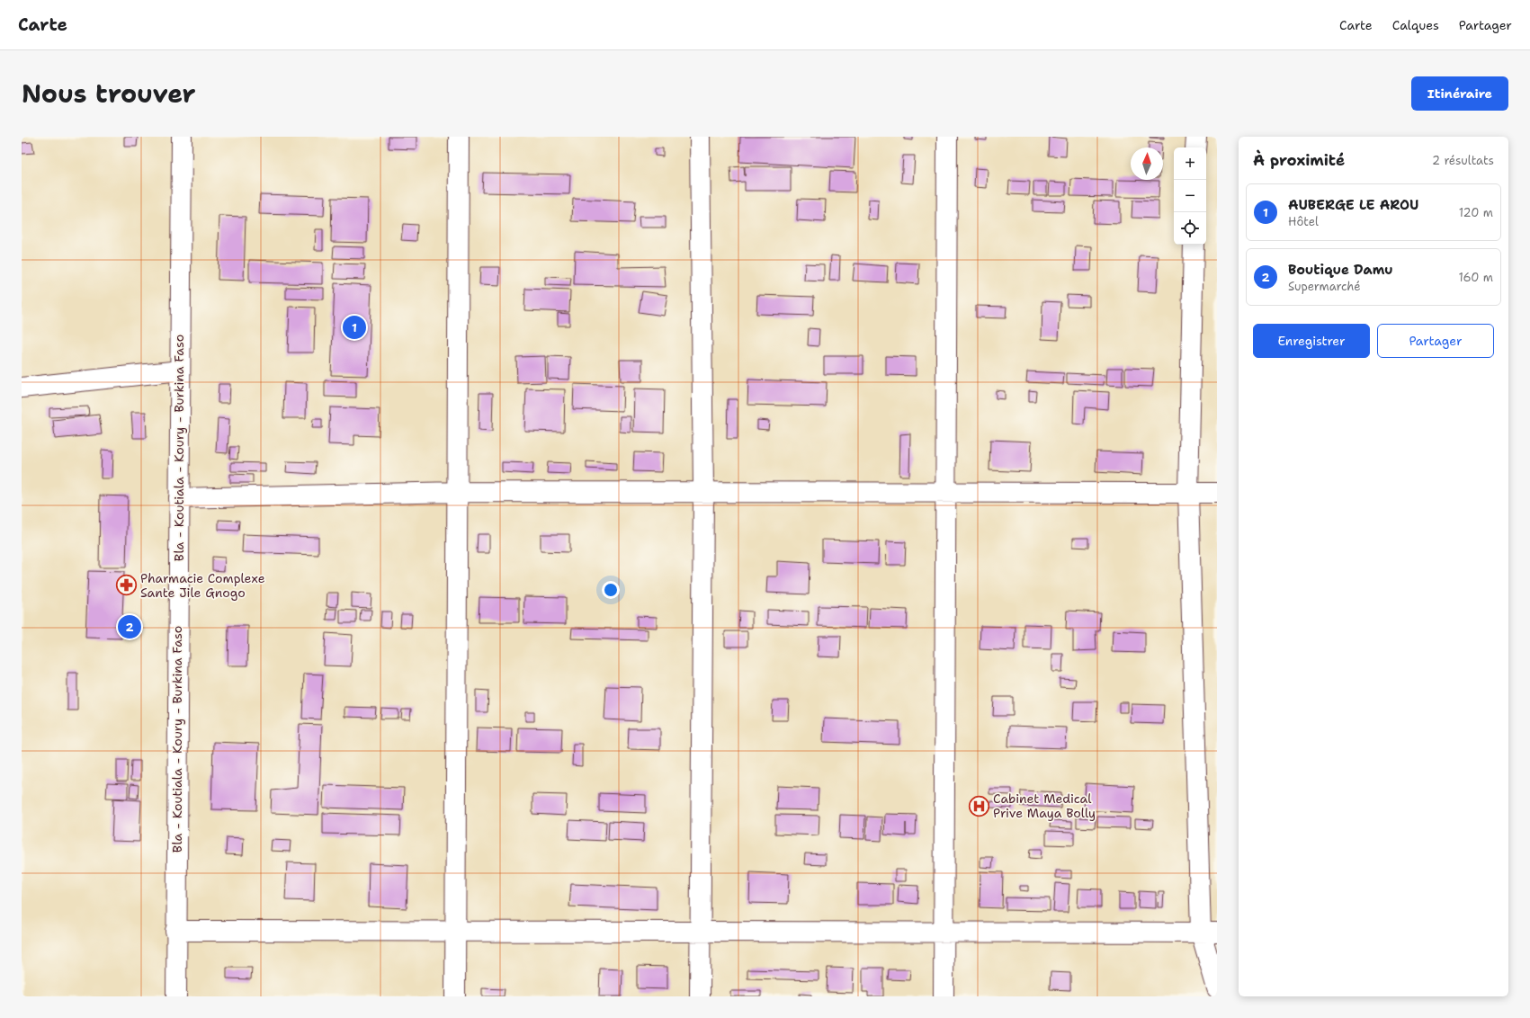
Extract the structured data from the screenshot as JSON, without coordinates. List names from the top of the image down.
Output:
{
  "streets": {
    "street": ["Bla - Koutiala - Koury - Burkina Faso"]
  },
  "places": {
    "pharmacy": ["Pharmacie Complexe Sante Jile Gnogo"],
    "hospital": ["Cabinet Medical Prive Maya Bolly"]
  },
  "north": "top",
  "page": {
    "header": "Carte",
    "nav": ["Carte", "Calques", "Partager"],
    "title": "Nous trouver",
    "buttons": [
      "Itinéraire",
      ["Enregistrer", "Partager"]
    ],
    "heading": ["À proximité", "2 résultats"],
    "map_buttons": ["+", "−"],
    "list": [
      {
        "mark": "1",
        "name": "AUBERGE LE AROU",
        "note": "Hôtel",
        "value": "120 m"
      },
      {
        "mark": "2",
        "name": "Boutique Damu",
        "note": "Supermarché",
        "value": "160 m"
      }
    ],
    "pins": ["1", "2"]
  }
}
